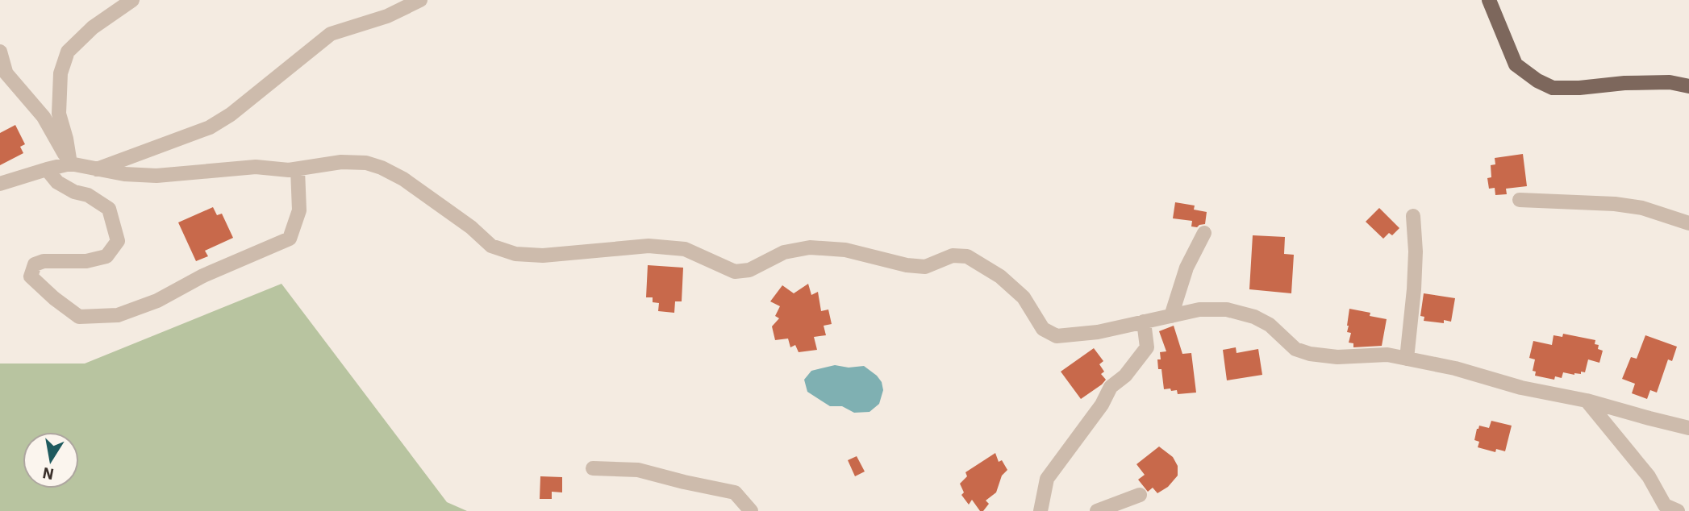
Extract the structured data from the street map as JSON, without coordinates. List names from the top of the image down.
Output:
{
  "north": "bottom"
}
